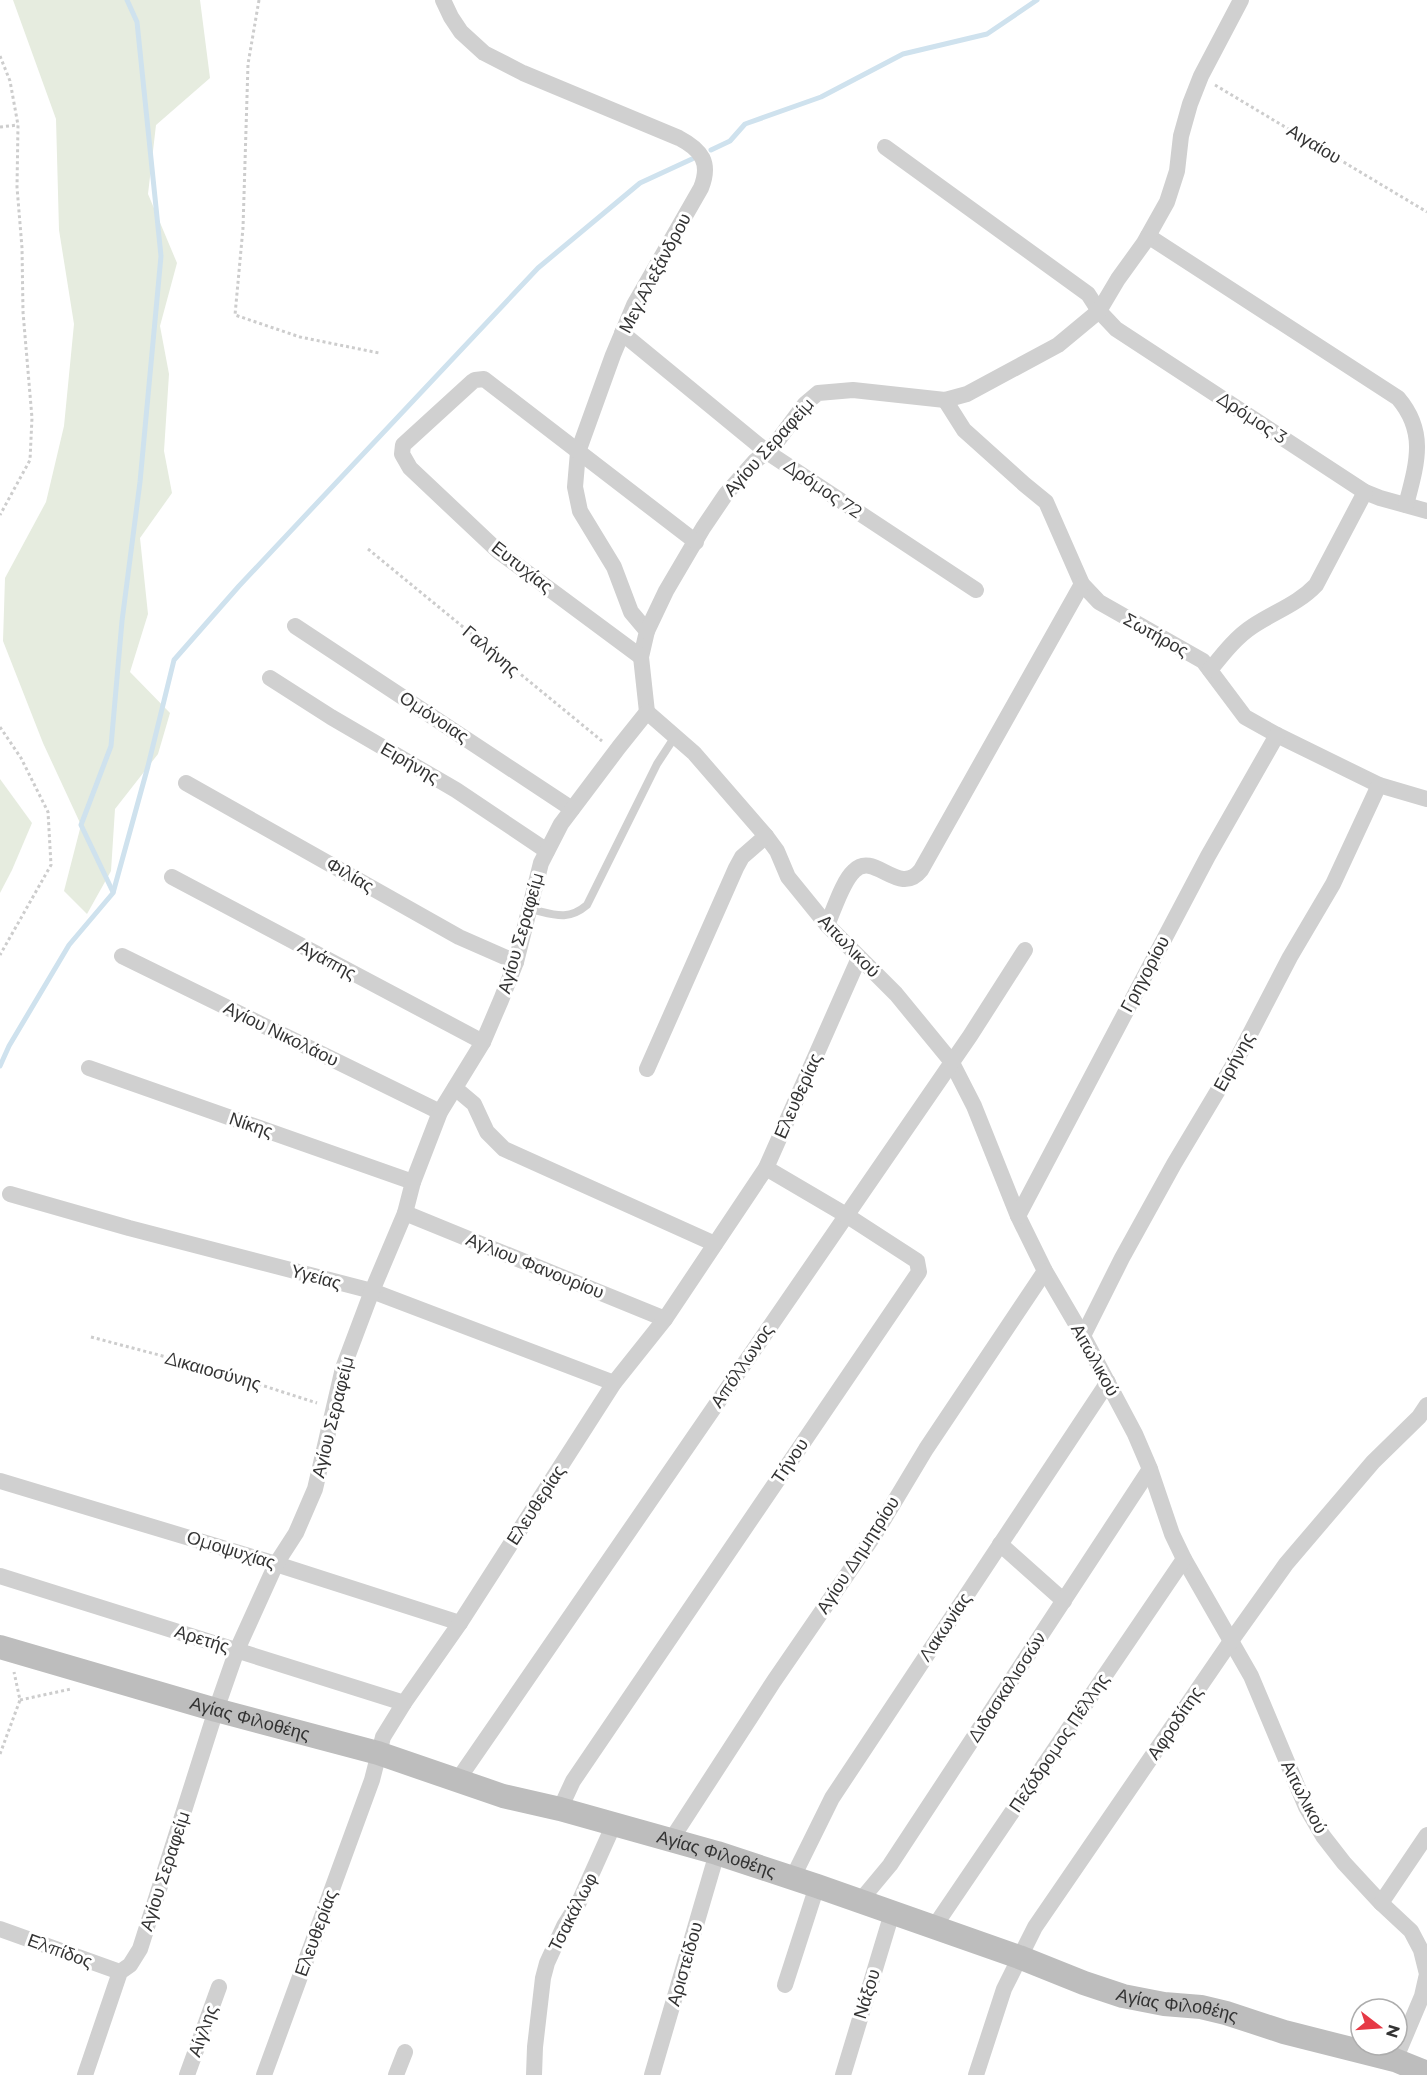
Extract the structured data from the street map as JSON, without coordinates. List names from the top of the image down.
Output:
{
  "streets": {
    "street": [
      "Μεγ.Αλεξάνδρου",
      "Δρόμος 3",
      "Αγίου Σεραφείμ",
      "Δρόμος 72",
      "Ευτυχίας",
      "Σωτήρος",
      "Ομόνοιας",
      "Ειρήνης",
      "Φιλίας",
      "Αιτωλικού",
      "Αγάπης",
      "Γρηγορίου",
      "Αγίου Νικολάου",
      "Ελευθερίας",
      "Νίκης",
      "Αγλιου Φανουρίου",
      "Υγείας",
      "Απόλλωνος",
      "Τήνου",
      "Ομοψυχίας",
      "Αγίου Δημητρίου",
      "Λακωνίας",
      "Αρετής",
      "Διδασκαλισσών",
      "Αγίας Φιλοθέης",
      "Αφροδίτης",
      "Πεζόδρομος Πέλλης",
      "Τσακάλωφ",
      "Ελπίδος",
      "Αριστείδου",
      "Νάξου",
      "Αίγλης"
    ],
    "path": ["Αιγαίου", "Γαλήνης", "Δικαιοσύνης"]
  },
  "crossings": [
    ["Αιγαίου", "Αγίου Σεραφείμ"],
    ["Μεγ.Αλεξάνδρου", "Αγίου Σεραφείμ"],
    ["Μεγ.Αλεξάνδρου", "Δρόμος 72"],
    ["Μεγ.Αλεξάνδρου", "Ευτυχίας"],
    ["Δρόμος 3", "Αγίου Σεραφείμ"],
    ["Αγίου Σεραφείμ", "Δρόμος 72"],
    ["Αγίου Σεραφείμ", "Σωτήρος"],
    ["Αγίου Σεραφείμ", "Γαλήνης"],
    ["Αγίου Σεραφείμ", "Ομόνοιας"],
    ["Αγίου Σεραφείμ", "Ειρήνης"],
    ["Αγίου Σεραφείμ", "Φιλίας"],
    ["Αγίου Σεραφείμ", "Αιτωλικού"],
    ["Αγίου Σεραφείμ", "Αγάπης"],
    ["Αγίου Σεραφείμ", "Αγίου Νικολάου"],
    ["Αγίου Σεραφείμ", "Νίκης"],
    ["Αγίου Σεραφείμ", "Αγλιου Φανουρίου"],
    ["Αγίου Σεραφείμ", "Υγείας"],
    ["Αγίου Σεραφείμ", "Δικαιοσύνης"],
    ["Αγίου Σεραφείμ", "Ομοψυχίας"],
    ["Αγίου Σεραφείμ", "Αρετής"],
    ["Αγίου Σεραφείμ", "Αγίας Φιλοθέης"],
    ["Αγίου Σεραφείμ", "Ελπίδος"],
    ["Σωτήρος", "Ειρήνης"],
    ["Σωτήρος", "Γρηγορίου"],
    ["Ειρήνης", "Αιτωλικού"],
    ["Αιτωλικού", "Γρηγορίου"],
    ["Αιτωλικού", "Ελευθερίας"],
    ["Αιτωλικού", "Απόλλωνος"],
    ["Αιτωλικού", "Αγίου Δημητρίου"],
    ["Αιτωλικού", "Λακωνίας"],
    ["Αιτωλικού", "Διδασκαλισσών"],
    ["Αιτωλικού", "Αγίας Φιλοθέης"],
    ["Αιτωλικού", "Αφροδίτης"],
    ["Αιτωλικού", "Πεζόδρομος Πέλλης"],
    ["Ελευθερίας", "Αγλιου Φανουρίου"],
    ["Ελευθερίας", "Υγείας"],
    ["Ελευθερίας", "Τήνου"],
    ["Ελευθερίας", "Ομοψυχίας"],
    ["Ελευθερίας", "Αρετής"],
    ["Ελευθερίας", "Αγίας Φιλοθέης"],
    ["Απόλλωνος", "Τήνου"],
    ["Απόλλωνος", "Αγίας Φιλοθέης"],
    ["Τήνου", "Αγίας Φιλοθέης"],
    ["Αγίου Δημητρίου", "Αγίας Φιλοθέης"],
    ["Λακωνίας", "Αγίας Φιλοθέης"],
    ["Διδασκαλισσών", "Αγίας Φιλοθέης"],
    ["Αγίας Φιλοθέης", "Αφροδίτης"],
    ["Αγίας Φιλοθέης", "Πεζόδρομος Πέλλης"],
    ["Αγίας Φιλοθέης", "Τσακάλωφ"],
    ["Αγίας Φιλοθέης", "Αριστείδου"],
    ["Αγίας Φιλοθέης", "Νάξου"]
  ],
  "north": "right"
}
